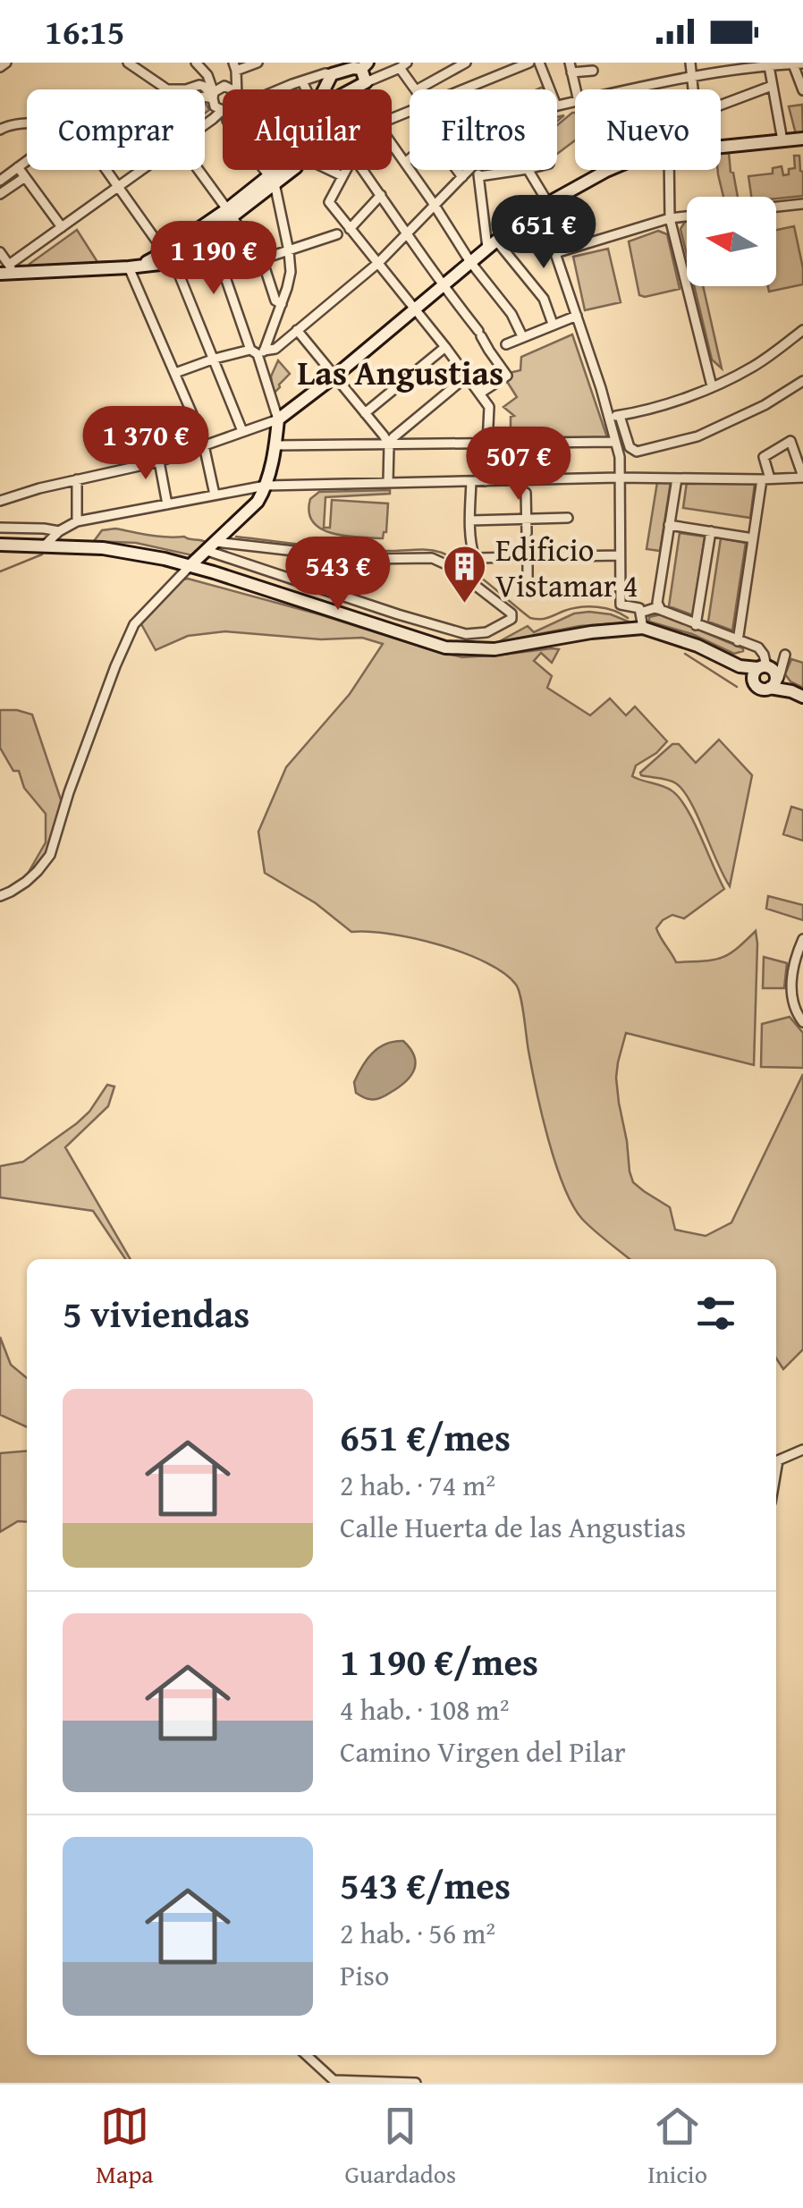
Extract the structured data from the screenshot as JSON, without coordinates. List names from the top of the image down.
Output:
{
  "districts": ["Las Angustias"],
  "places": {
    "building": ["Edificio Vistamar 4"]
  },
  "north": "left",
  "page": {
    "status": "16:15",
    "chip": [
      "Comprar",
      "Alquilar",
      "Filtros",
      "Nuevo"
    ],
    "price": [
      "651 €",
      "1 190 €",
      "1 370 €",
      "507 €",
      "543 €"
    ],
    "heading": "5 viviendas",
    "list": [
      {
        "name": "651 €/mes",
        "note": "2 hab. · 74 m² · Calle Huerta de las Angustias"
      },
      {
        "name": "1 190 €/mes",
        "note": "4 hab. · 108 m² · Camino Virgen del Pilar"
      },
      {
        "name": "543 €/mes",
        "note": "2 hab. · 56 m² · Piso"
      }
    ],
    "tabs": ["Mapa", "Guardados", "Inicio"]
  }
}
